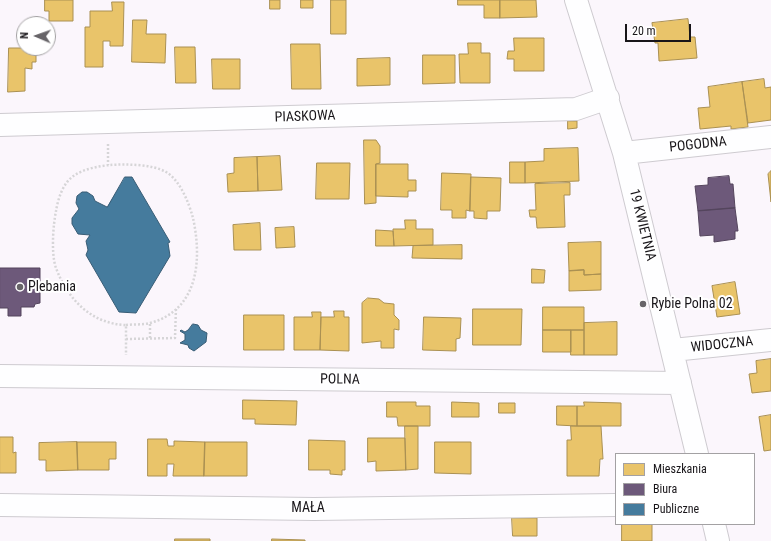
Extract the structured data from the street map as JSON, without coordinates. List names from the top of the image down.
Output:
{
  "streets": {
    "street": [
      "PIASKOWA",
      "POGODNA",
      "19 KWIETNIA",
      "WIDOCZNA",
      "POLNA",
      "MAŁA"
    ]
  },
  "crossings": [
    ["PIASKOWA", "19 KWIETNIA"],
    ["POGODNA", "19 KWIETNIA"],
    ["19 KWIETNIA", "WIDOCZNA"],
    ["19 KWIETNIA", "POLNA"]
  ],
  "places": ["Plebania", "Rybie Polna 02"],
  "legend": ["Mieszkania", "Biura", "Publiczne"],
  "scale_bar": "20 m",
  "north": "left"
}
